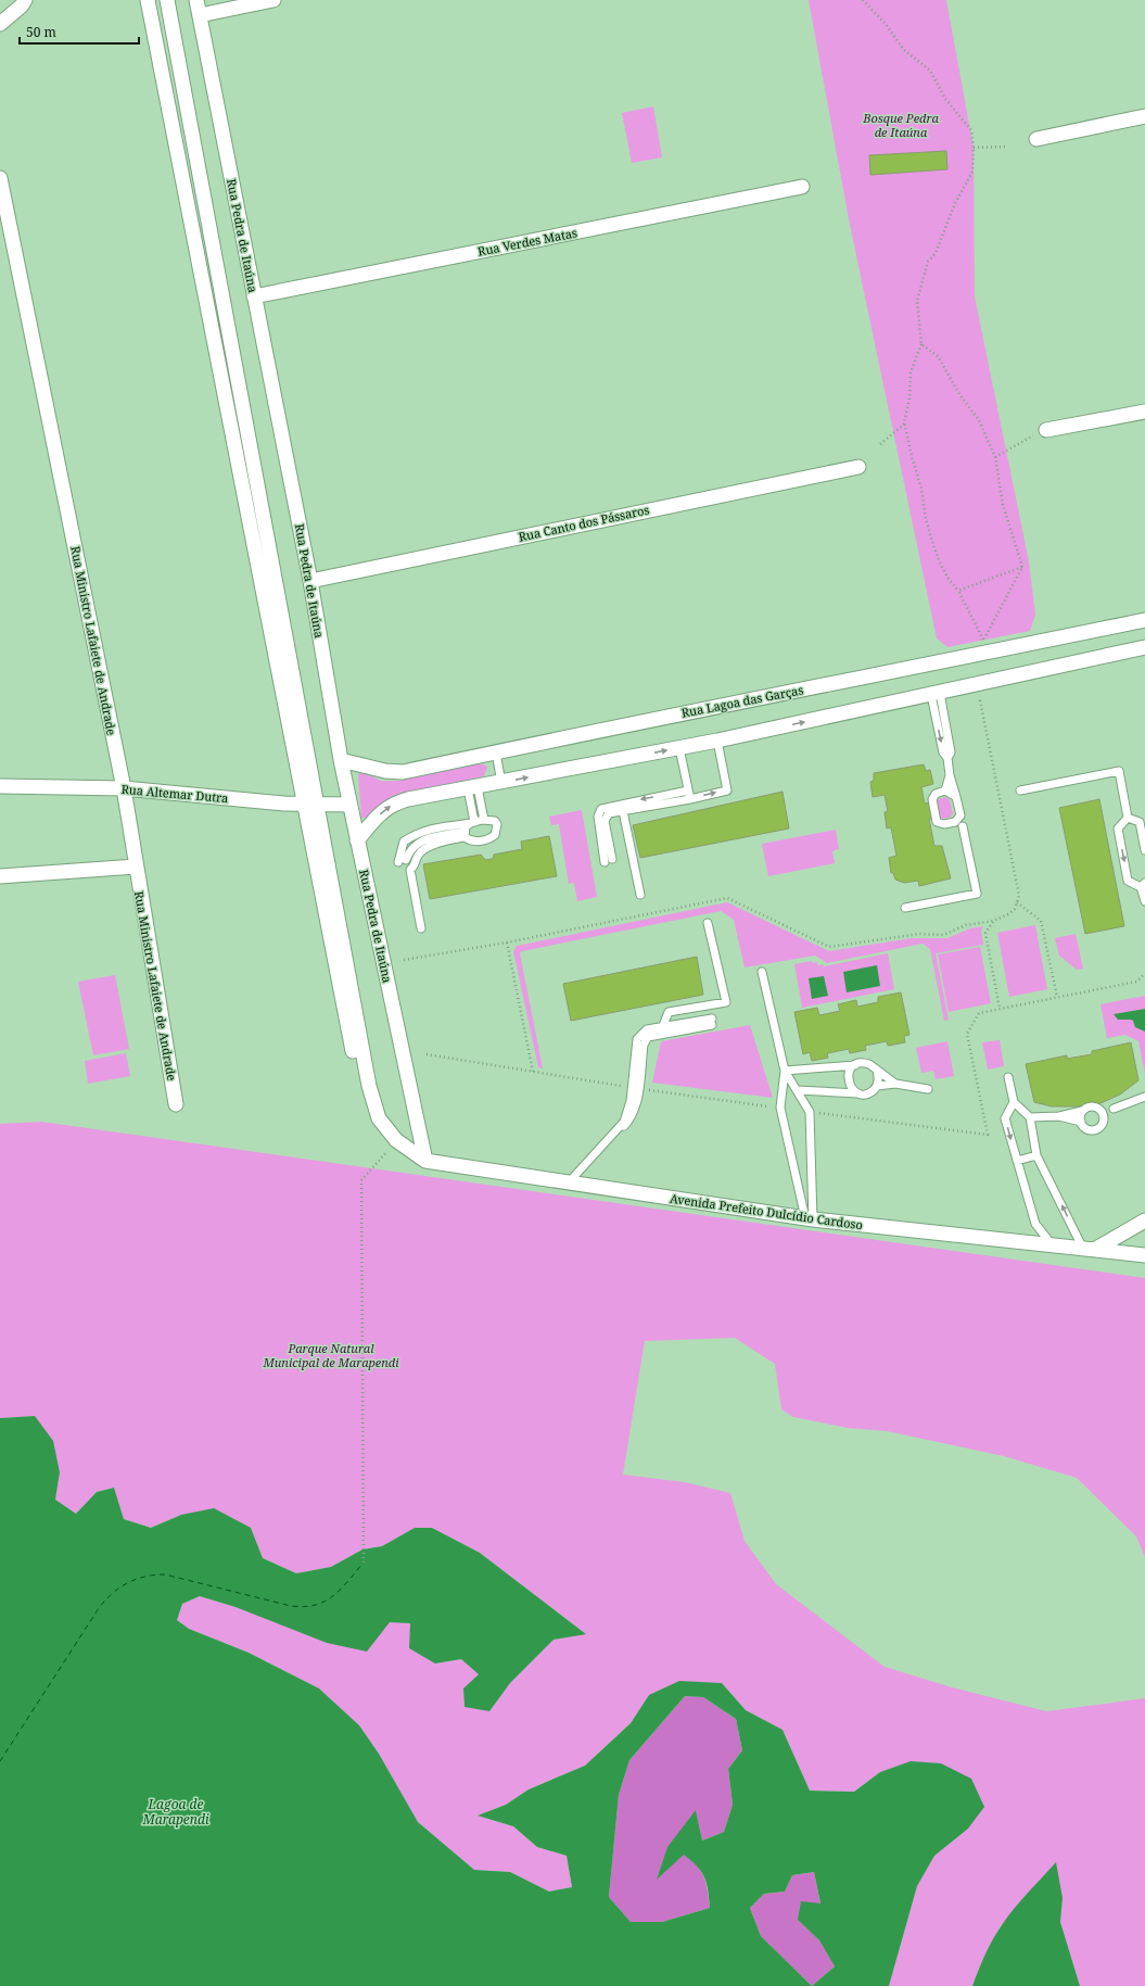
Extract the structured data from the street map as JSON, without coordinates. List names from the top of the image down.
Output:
{
  "streets": {
    "street": [
      "Rua Pedra de Itaúna",
      "Rua Verdes Matas",
      "Rua Canto dos Pássaros",
      "Rua Ministro Lafaiete de Andrade",
      "Rua Lagoa das Garças",
      "Rua Altemar Dutra",
      "Avenida Prefeito Dulcídio Cardoso"
    ]
  },
  "crossings": [
    ["Rua Pedra de Itaúna", "Rua Verdes Matas"],
    ["Rua Pedra de Itaúna", "Rua Canto dos Pássaros"],
    ["Rua Pedra de Itaúna", "Rua Lagoa das Garças"],
    ["Rua Pedra de Itaúna", "Rua Altemar Dutra"],
    ["Rua Pedra de Itaúna", "Avenida Prefeito Dulcídio Cardoso"],
    ["Rua Ministro Lafaiete de Andrade", "Rua Altemar Dutra"]
  ],
  "water": ["Lagoa de Marapendi"],
  "parks": ["Bosque Pedra de Itaúna", "Parque Natural Municipal de Marapendi"],
  "scale_bar": "50 m"
}
